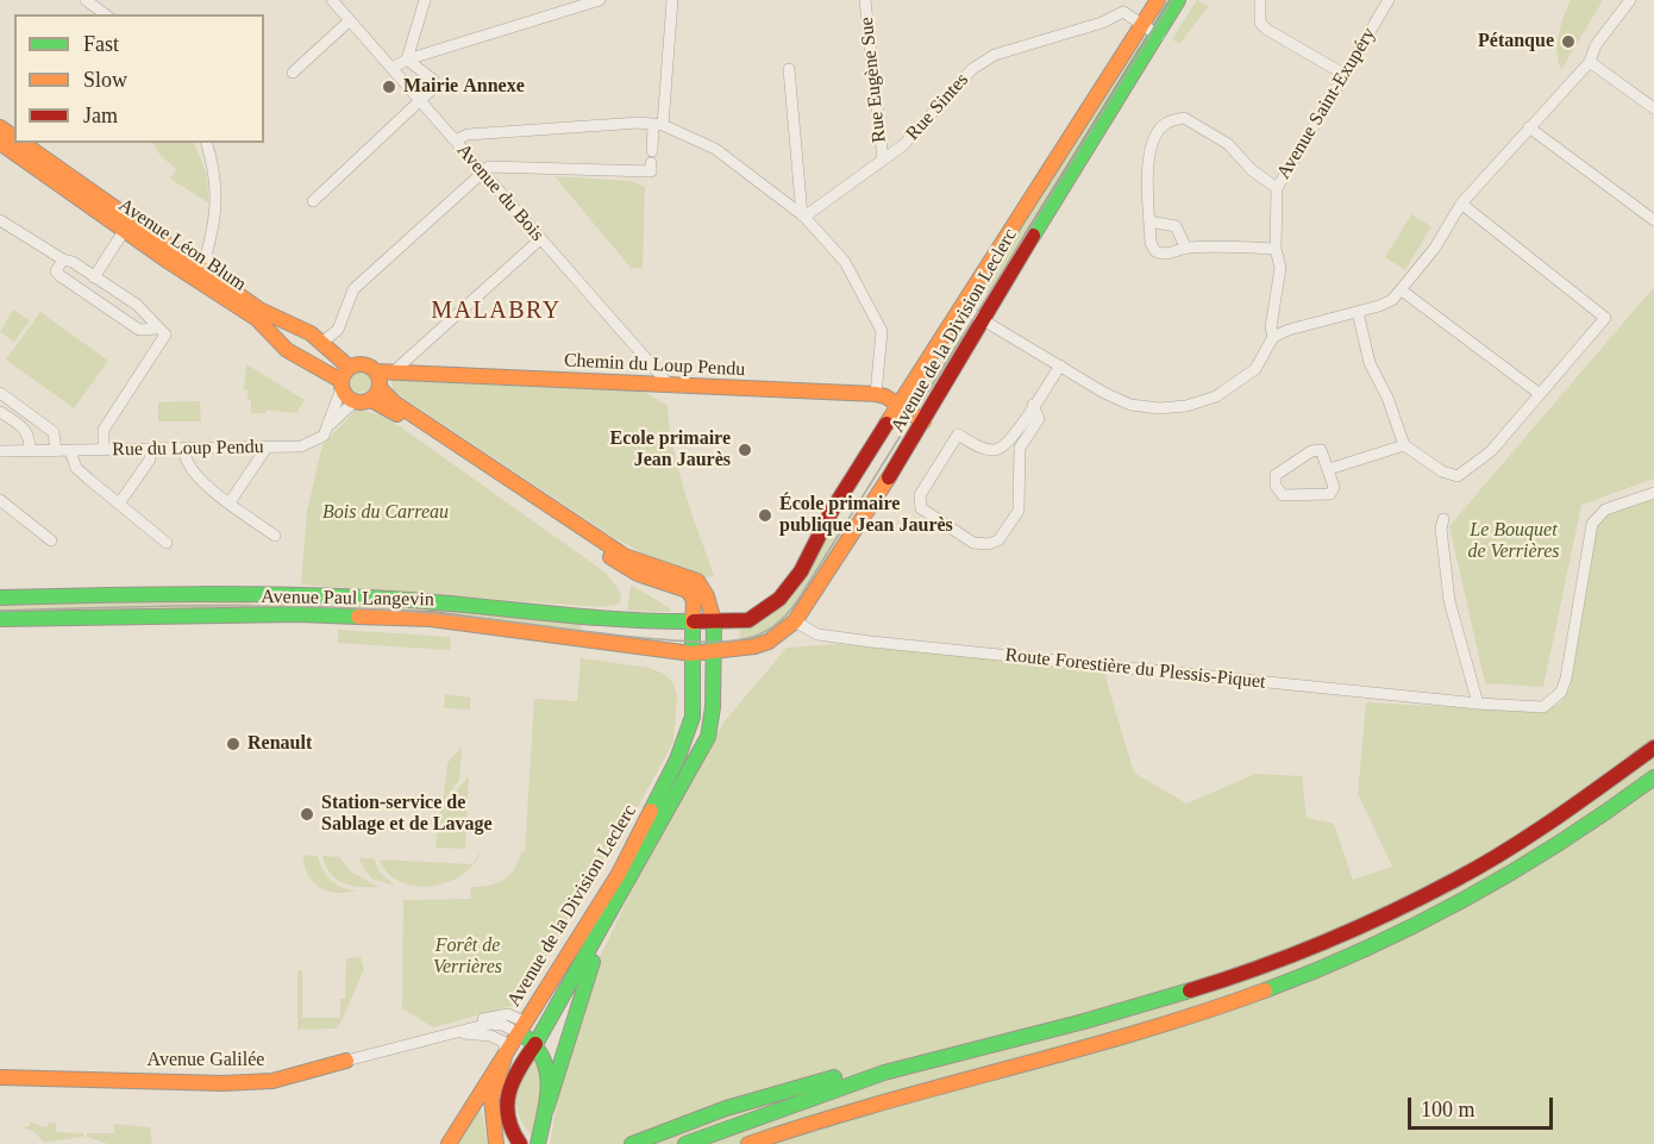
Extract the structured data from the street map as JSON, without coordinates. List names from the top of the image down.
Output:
{
  "streets": {
    "main road": [
      "Avenue Léon Blum",
      "Avenue de la Division Leclerc",
      "Chemin du Loup Pendu",
      "Avenue Paul Langevin",
      "Avenue Galilée"
    ],
    "street": [
      "Rue Eugène Sue",
      "Avenue Saint-Exupéry",
      "Rue Sintes",
      "Avenue du Bois",
      "Rue du Loup Pendu",
      "Route Forestière du Plessis-Piquet"
    ]
  },
  "crossings": [
    ["Rue Eugène Sue", "Rue Sintes"],
    ["Rue Sintes", "Avenue de la Division Leclerc"],
    ["Avenue du Bois", "Chemin du Loup Pendu"],
    ["Avenue Léon Blum", "Chemin du Loup Pendu"],
    ["Avenue de la Division Leclerc", "Chemin du Loup Pendu"],
    ["Avenue de la Division Leclerc", "Avenue Paul Langevin"],
    ["Avenue de la Division Leclerc", "Route Forestière du Plessis-Piquet"]
  ],
  "districts": ["MALABRY"],
  "parks": ["Bois du Carreau", "Le Bouquet de Verrières", "Forêt de Verrières"],
  "places": [
    "Pétanque",
    "Mairie Annexe",
    "Ecole primaire Jean Jaurès",
    "École primaire publique Jean Jaurès",
    "Renault",
    "Station-service de Sablage et de Lavage"
  ],
  "legend": ["Fast", "Slow", "Jam"],
  "scale_bar": "100 m"
}
